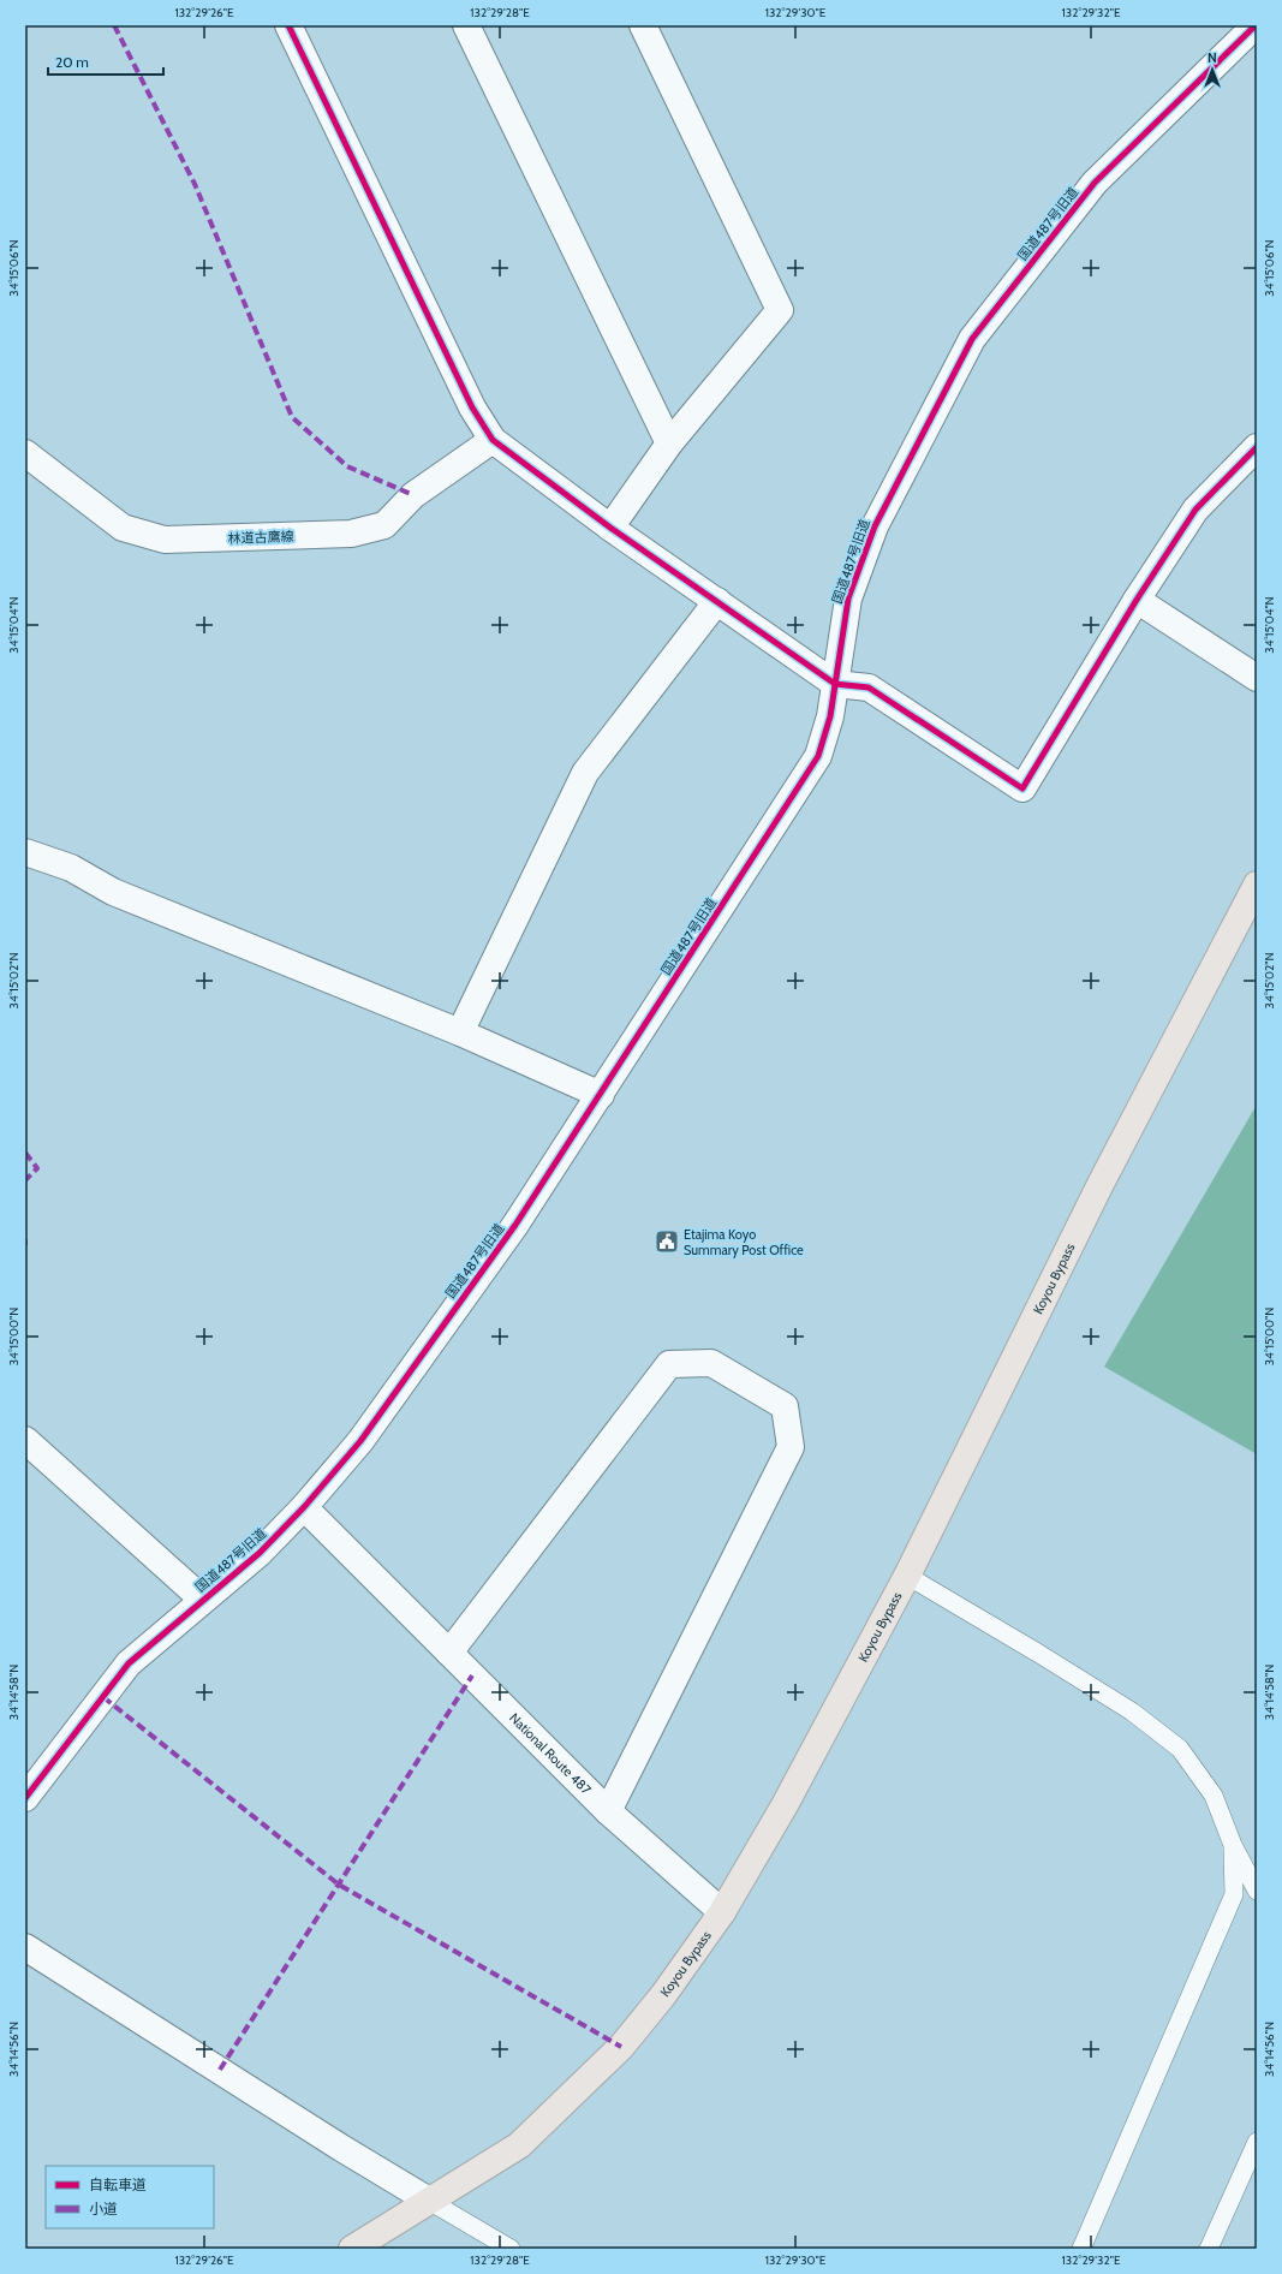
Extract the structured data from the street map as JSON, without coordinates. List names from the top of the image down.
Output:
{
  "streets": {
    "highway": ["Koyou Bypass"],
    "street": ["国道487号旧道", "林道古鷹線", "National Route 487"]
  },
  "crossings": [
    ["国道487号旧道", "National Route 487"],
    ["Koyou Bypass", "National Route 487"]
  ],
  "places": {
    "public building": ["Etajima Koyo Summary Post Office"]
  },
  "legend": ["自転車道", "小道"],
  "scale_bar": "20 m",
  "north": "top",
  "coordinates": [
    "132°29'26\"E",
    "132°29'28\"E",
    "132°29'30\"E",
    "132°29'32\"E",
    "34°15'06\"N",
    "34°15'04\"N",
    "34°15'02\"N",
    "34°15'00\"N",
    "34°14'58\"N",
    "34°14'56\"N"
  ]
}
